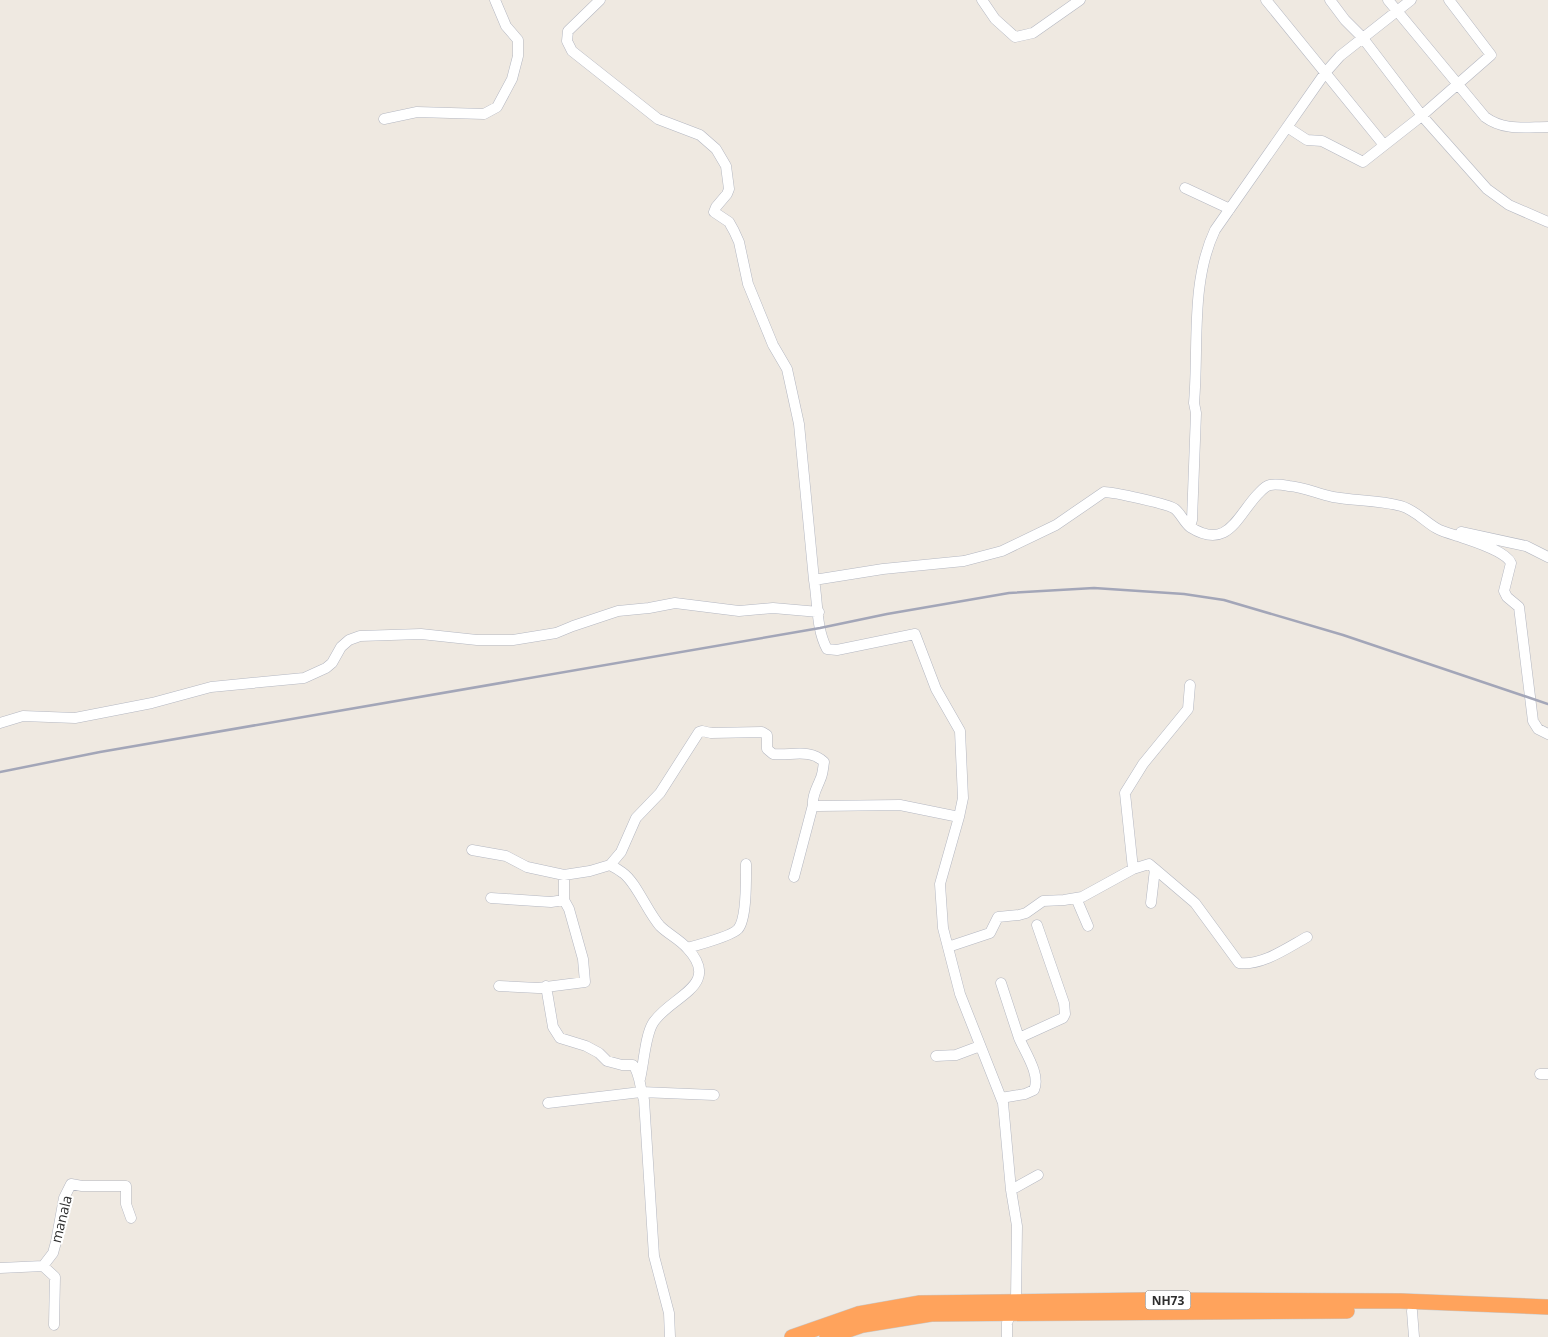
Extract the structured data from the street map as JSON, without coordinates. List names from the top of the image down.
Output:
{
  "streets": {
    "highway": ["NH73"],
    "street": ["manala"]
  }
}
